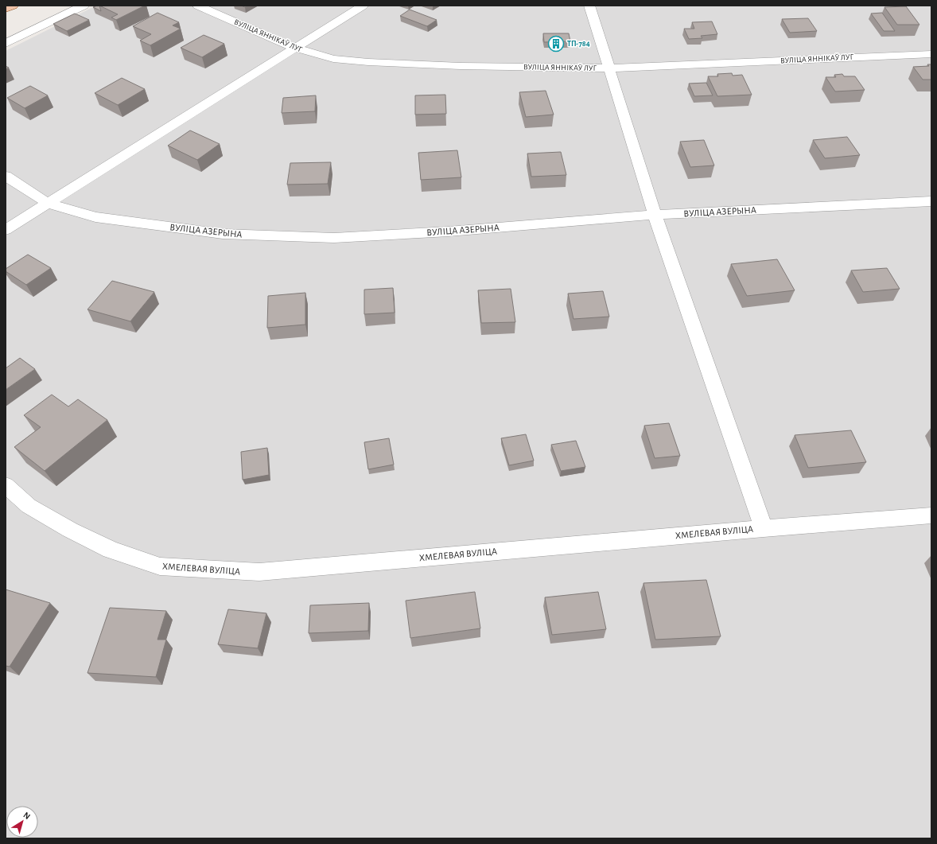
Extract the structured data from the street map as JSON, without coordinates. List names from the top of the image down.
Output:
{
  "streets": {
    "street": ["ВУЛІЦА ЯННІКАЎ ЛУГ", "ВУЛІЦА АЗЕРЫНА", "ХМЕЛЕВАЯ ВУЛІЦА"]
  },
  "places": {
    "building": ["ТП-784"]
  },
  "north": "top right"
}
